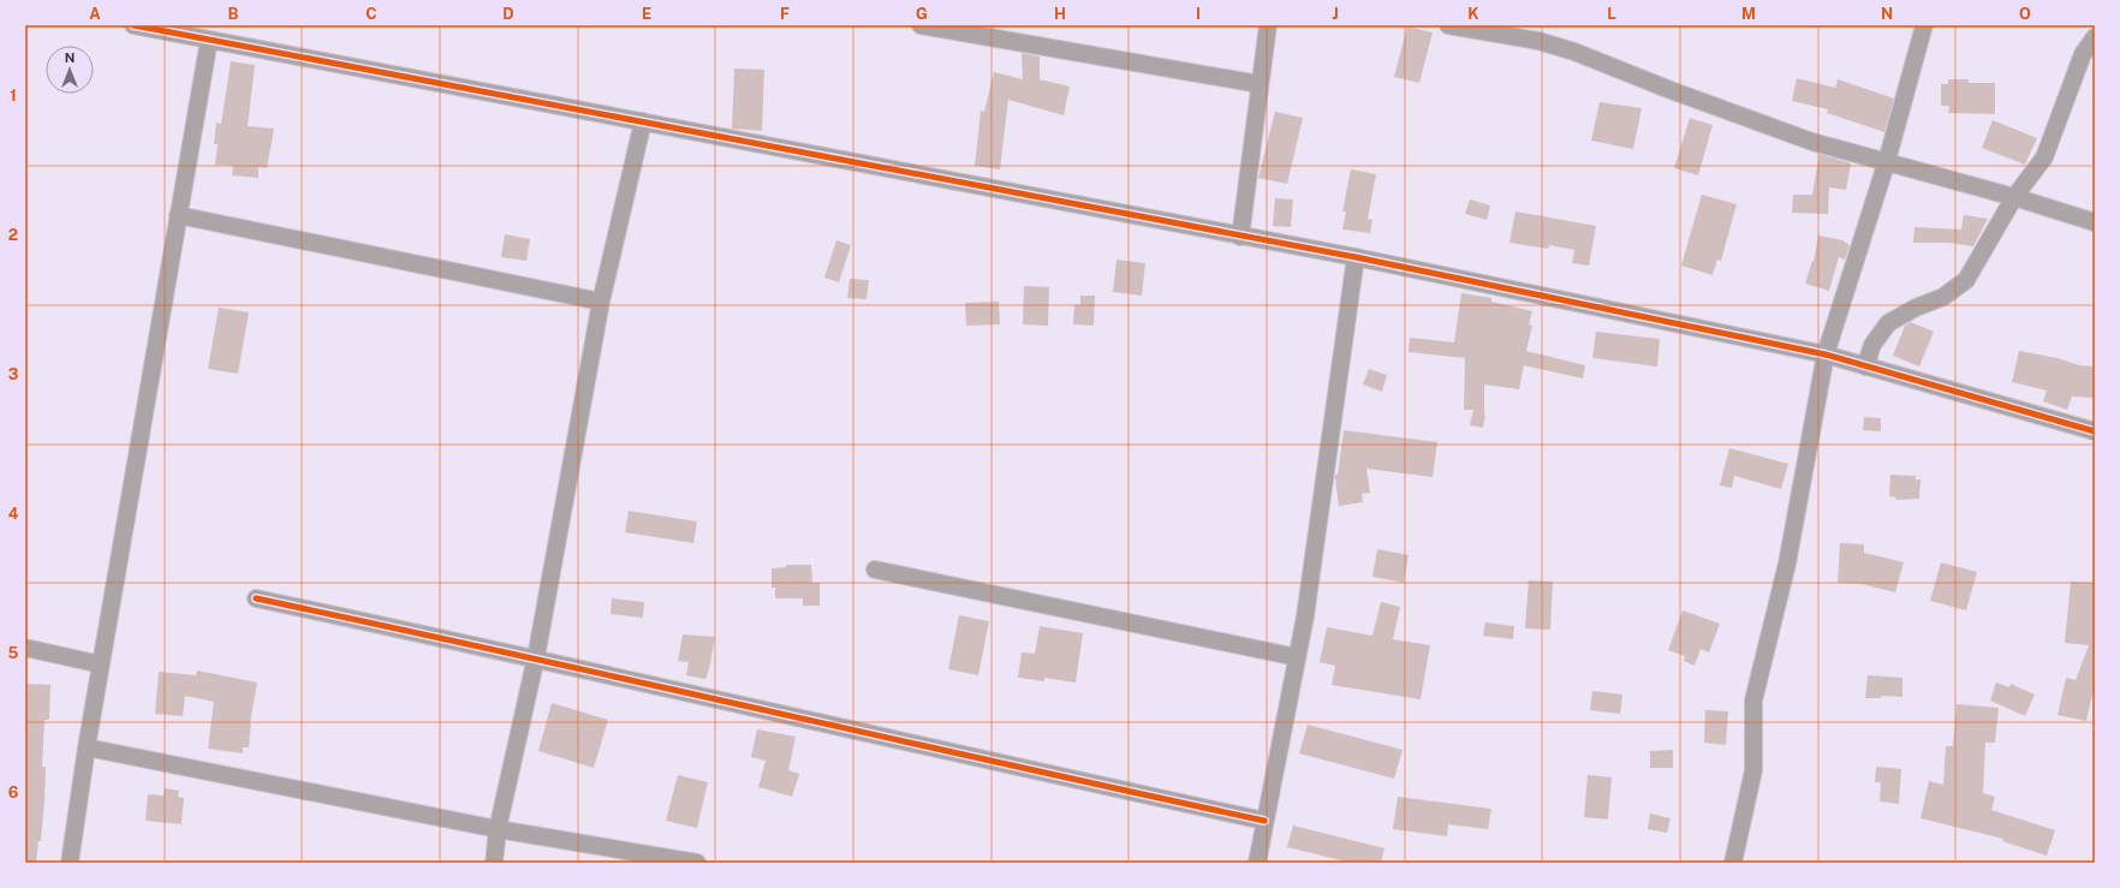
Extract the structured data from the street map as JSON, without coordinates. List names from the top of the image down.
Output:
{
  "north": "top",
  "grid": {
    "columns": [
      "A",
      "B",
      "C",
      "D",
      "E",
      "F",
      "G",
      "H",
      "I",
      "J",
      "K",
      "L",
      "M",
      "N",
      "O"
    ],
    "rows": [
      "1",
      "2",
      "3",
      "4",
      "5",
      "6"
    ]
  }
}
